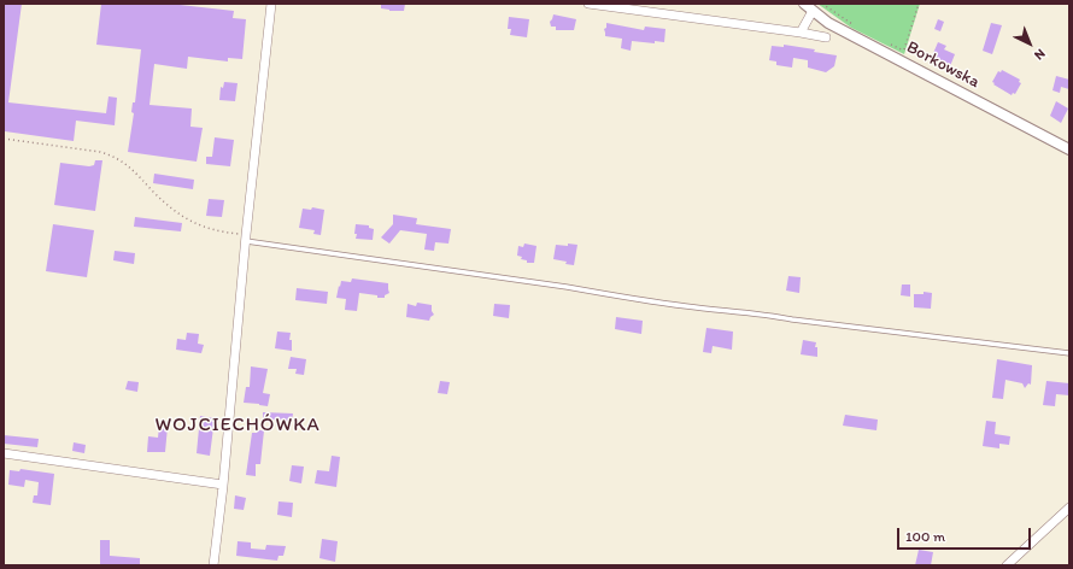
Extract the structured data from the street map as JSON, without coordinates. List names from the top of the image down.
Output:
{
  "streets": {
    "street": ["Borkowska"]
  },
  "districts": ["WOJCIECHÓWKA"],
  "scale_bar": "100 m",
  "north": "bottom right"
}
